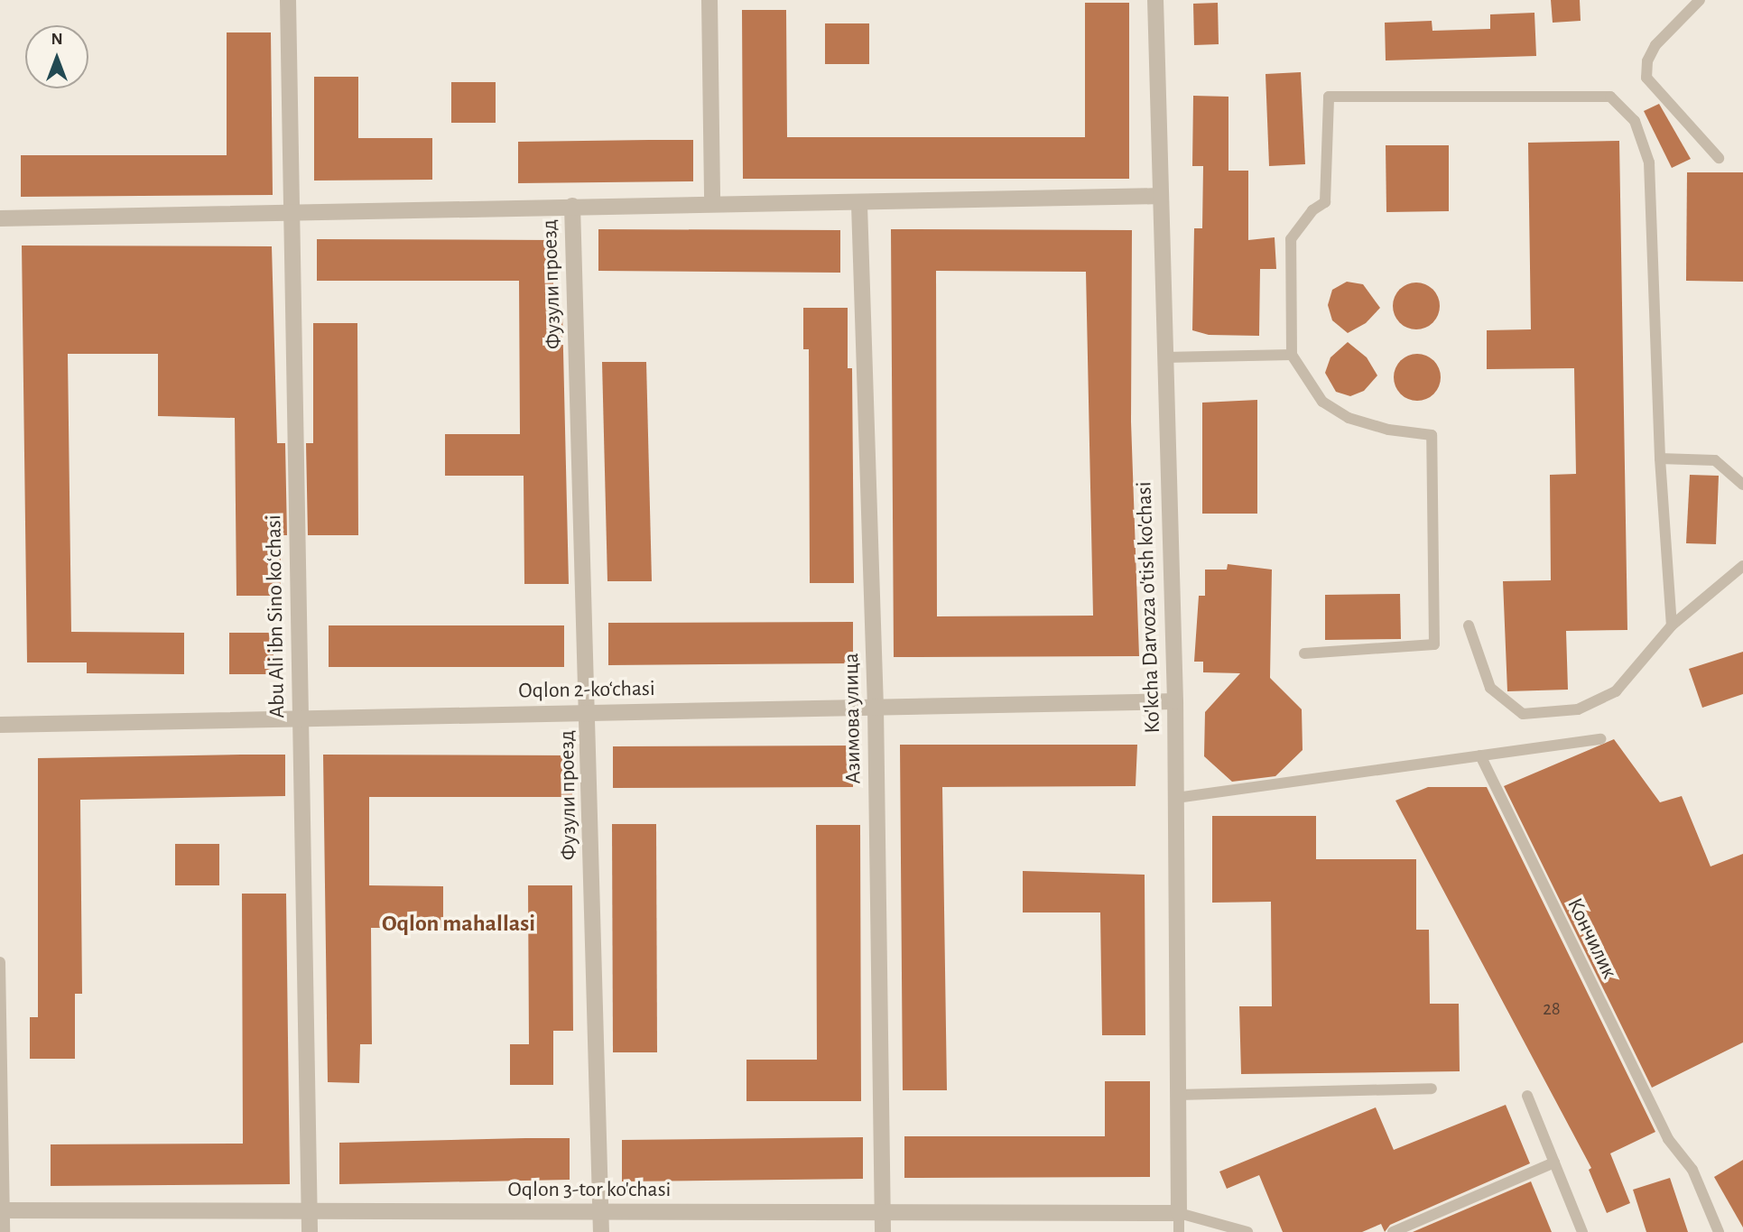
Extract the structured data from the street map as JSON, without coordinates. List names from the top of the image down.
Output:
{
  "streets": {
    "street": [
      "Фузули проезд",
      "Ko'kcha Darvoza o'tish ko'chasi",
      "Abu Ali ibn Sino koʻchasi",
      "Oqlon 2-ko‘chasi",
      "Азимова улица",
      "Oqlon 3-tor ko'chasi"
    ],
    "lane": ["Кончилик"]
  },
  "crossings": [
    ["Фузули проезд", "Oqlon 2-ko‘chasi"],
    ["Фузули проезд", "Oqlon 3-tor ko'chasi"],
    ["Ko'kcha Darvoza o'tish ko'chasi", "Oqlon 2-ko‘chasi"],
    ["Ko'kcha Darvoza o'tish ko'chasi", "Oqlon 3-tor ko'chasi"],
    ["Abu Ali ibn Sino koʻchasi", "Oqlon 2-ko‘chasi"],
    ["Abu Ali ibn Sino koʻchasi", "Oqlon 3-tor ko'chasi"],
    ["Oqlon 2-ko‘chasi", "Азимова улица"],
    ["Азимова улица", "Oqlon 3-tor ko'chasi"]
  ],
  "districts": ["Oqlon mahallasi"],
  "house_numbers": ["28"],
  "north": "top"
}
